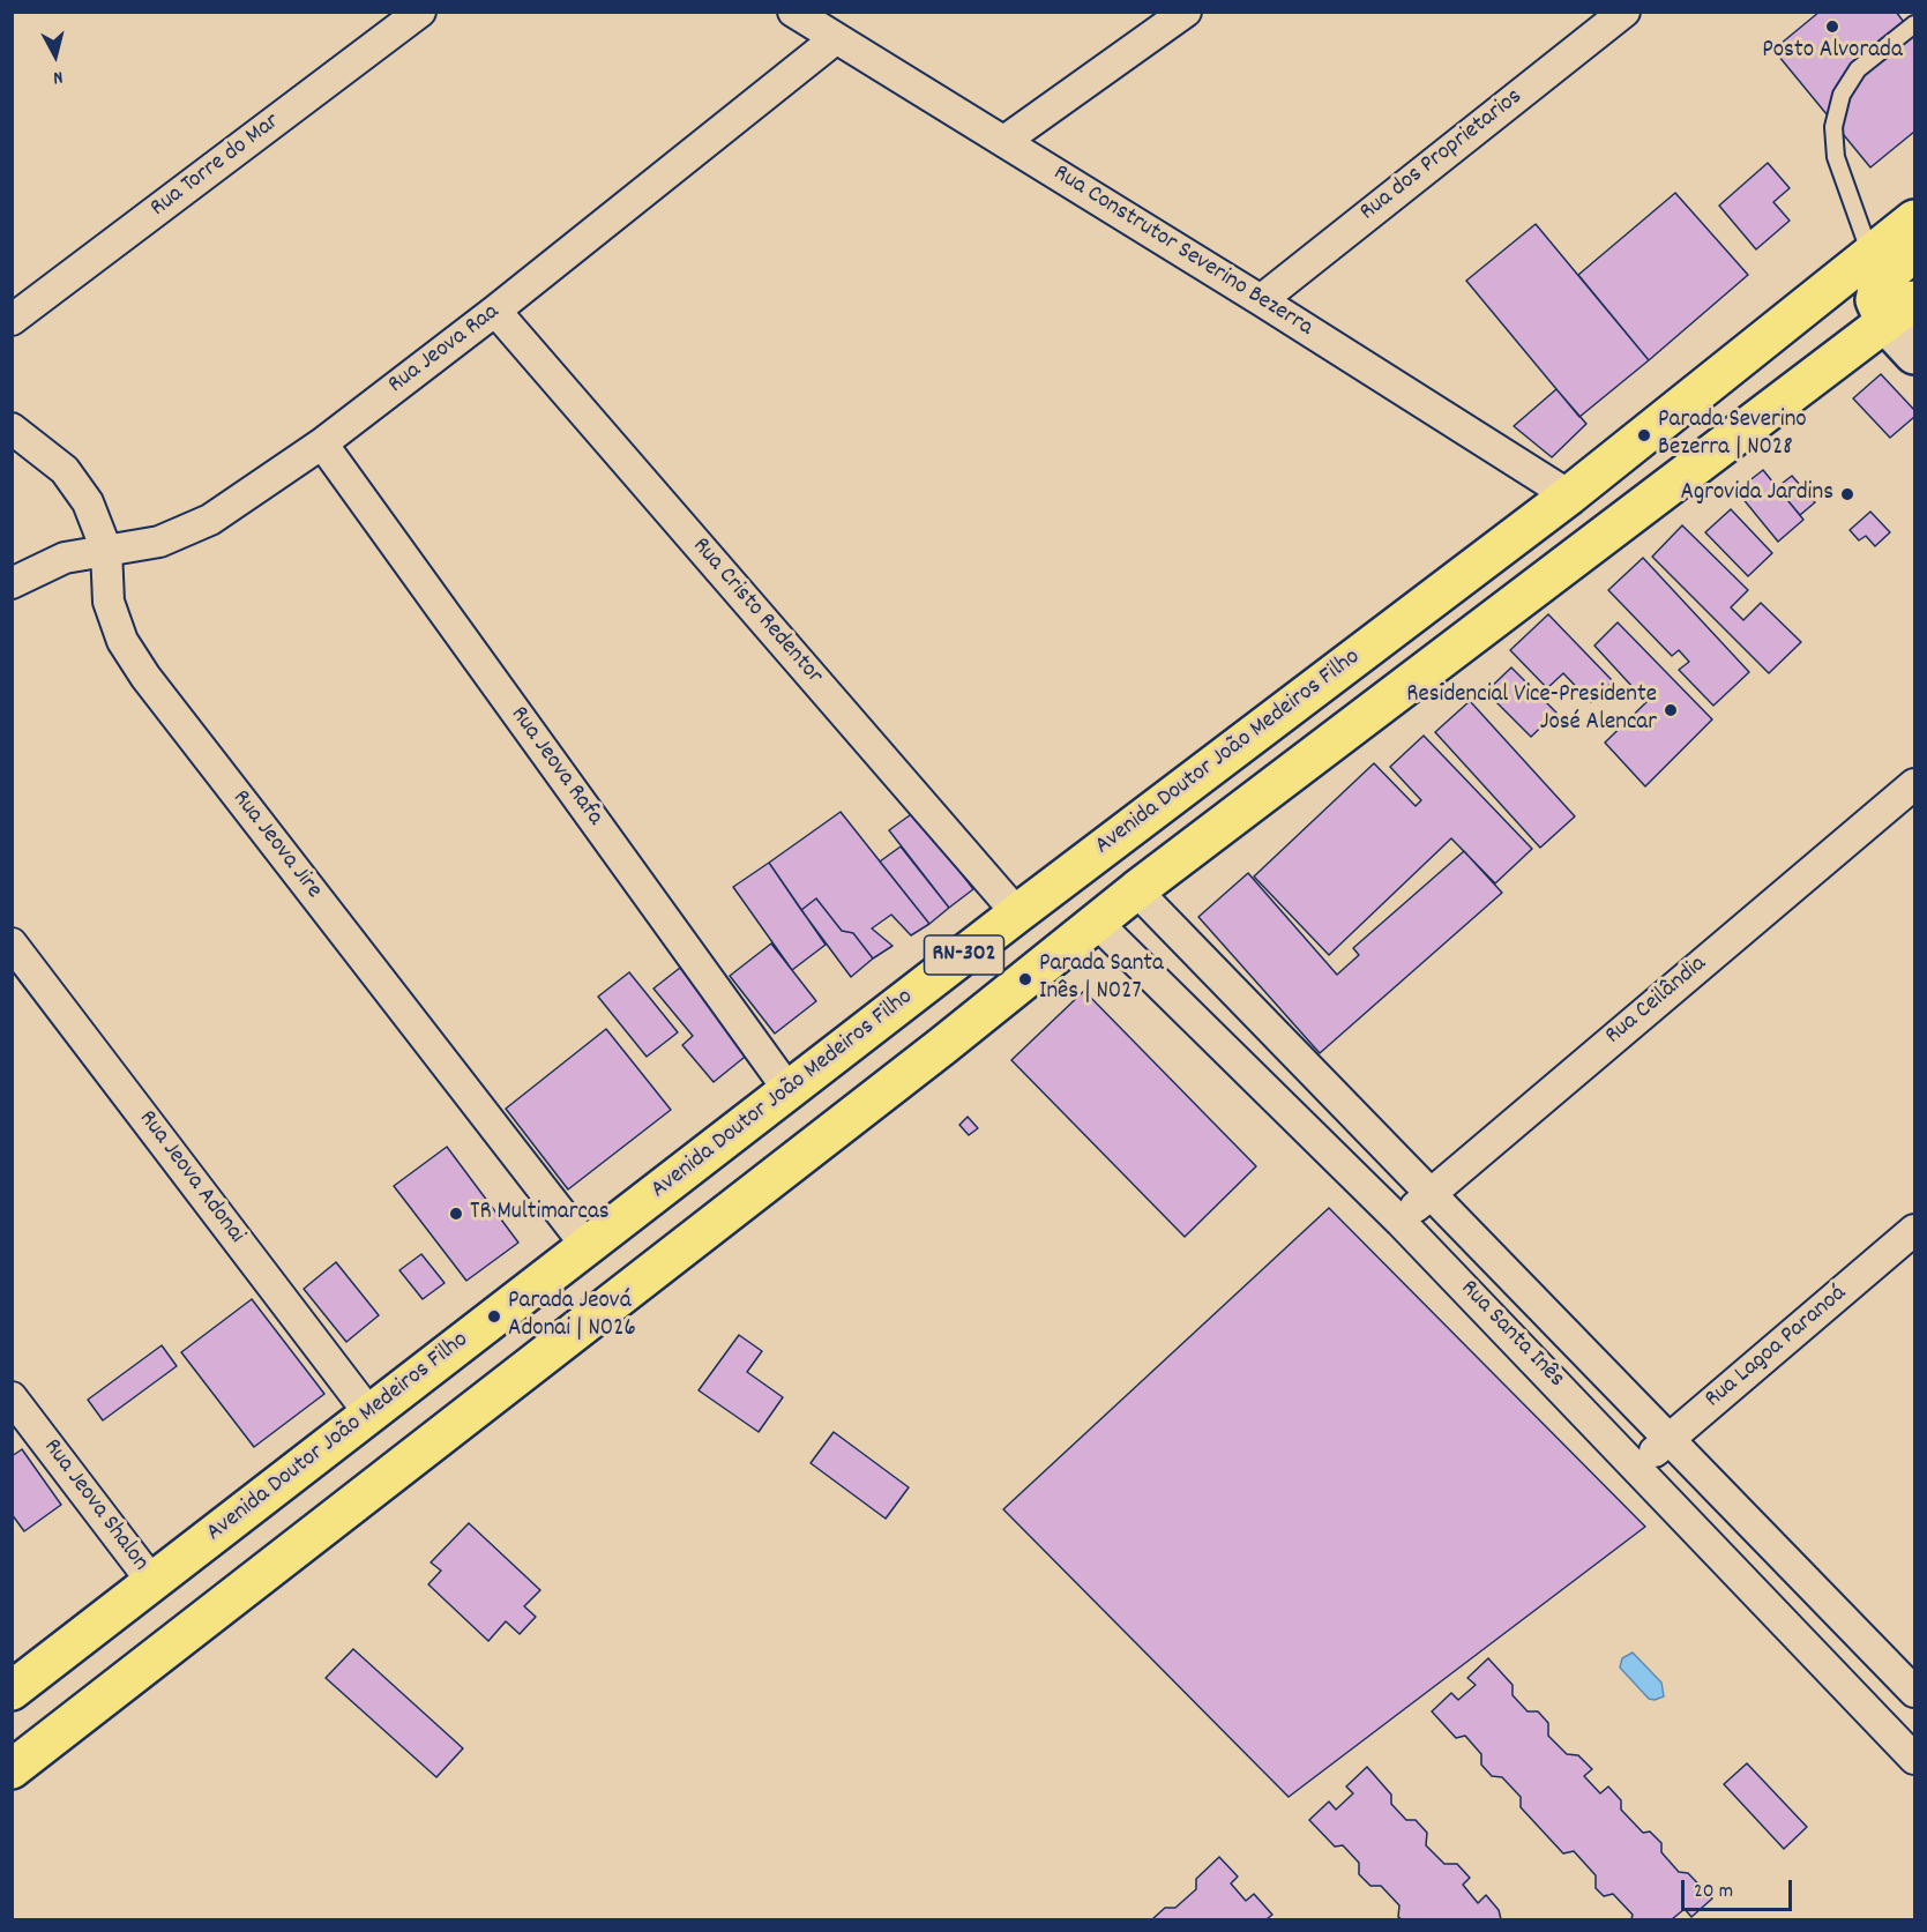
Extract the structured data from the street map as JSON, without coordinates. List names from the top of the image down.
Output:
{
  "streets": {
    "main road": ["Avenida Doutor João Medeiros Filho", "RN-302"],
    "street": [
      "Rua dos Proprietarios",
      "Rua Torre do Mar",
      "Rua Construtor Severino Bezerra",
      "Rua Jeova Raa",
      "Rua Cristo Redentor",
      "Rua Jeova Rafa",
      "Rua Jeova Jire",
      "Rua Ceilândia",
      "Rua Jeova Adonai",
      "Rua Santa Inês",
      "Rua Lagoa Paranoá",
      "Rua Jeova Shalon"
    ]
  },
  "crossings": [
    ["Rua dos Proprietarios", "Rua Construtor Severino Bezerra"],
    ["Rua Construtor Severino Bezerra", "Rua Jeova Raa"],
    ["Rua Construtor Severino Bezerra", "Avenida Doutor João Medeiros Filho"],
    ["Rua Jeova Raa", "Rua Cristo Redentor"],
    ["Rua Jeova Raa", "Rua Jeova Rafa"],
    ["Rua Jeova Raa", "Rua Jeova Jire"],
    ["Rua Cristo Redentor", "Avenida Doutor João Medeiros Filho"],
    ["Avenida Doutor João Medeiros Filho", "Rua Jeova Rafa"],
    ["Avenida Doutor João Medeiros Filho", "Rua Jeova Jire"],
    ["Avenida Doutor João Medeiros Filho", "Rua Jeova Adonai"],
    ["Avenida Doutor João Medeiros Filho", "Rua Jeova Shalon"],
    ["RN-302", "Rua Santa Inês"],
    ["Rua Ceilândia", "Rua Santa Inês"],
    ["Rua Santa Inês", "Rua Lagoa Paranoá"]
  ],
  "places": [
    "Posto Alvorada",
    "Parada Severino Bezerra | N028",
    "Agrovida Jardins",
    "Residencial Vice-Presidente José Alencar",
    "Parada Santa Inês | N027",
    "TR Multimarcas",
    "Parada Jeová Adonai | N026"
  ],
  "scale_bar": "20 m",
  "north": "bottom"
}
